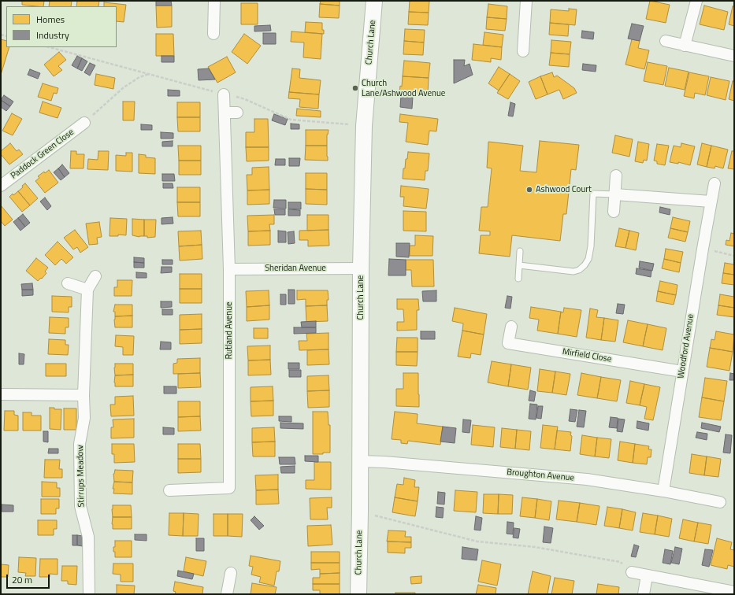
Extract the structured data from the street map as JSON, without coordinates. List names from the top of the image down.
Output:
{
  "streets": {
    "main road": ["Church Lane"],
    "street": [
      "Paddock Green Close",
      "Sheridan Avenue",
      "Rutland Avenue",
      "Woodford Avenue",
      "Mirfield Close",
      "Broughton Avenue",
      "Stirrups Meadow"
    ]
  },
  "crossings": [
    ["Church Lane", "Sheridan Avenue"],
    ["Church Lane", "Broughton Avenue"],
    ["Sheridan Avenue", "Rutland Avenue"],
    ["Woodford Avenue", "Mirfield Close"],
    ["Woodford Avenue", "Broughton Avenue"]
  ],
  "places": ["Church Lane/Ashwood Avenue", "Ashwood Court"],
  "legend": ["Homes", "Industry"],
  "scale_bar": "20 m"
}
